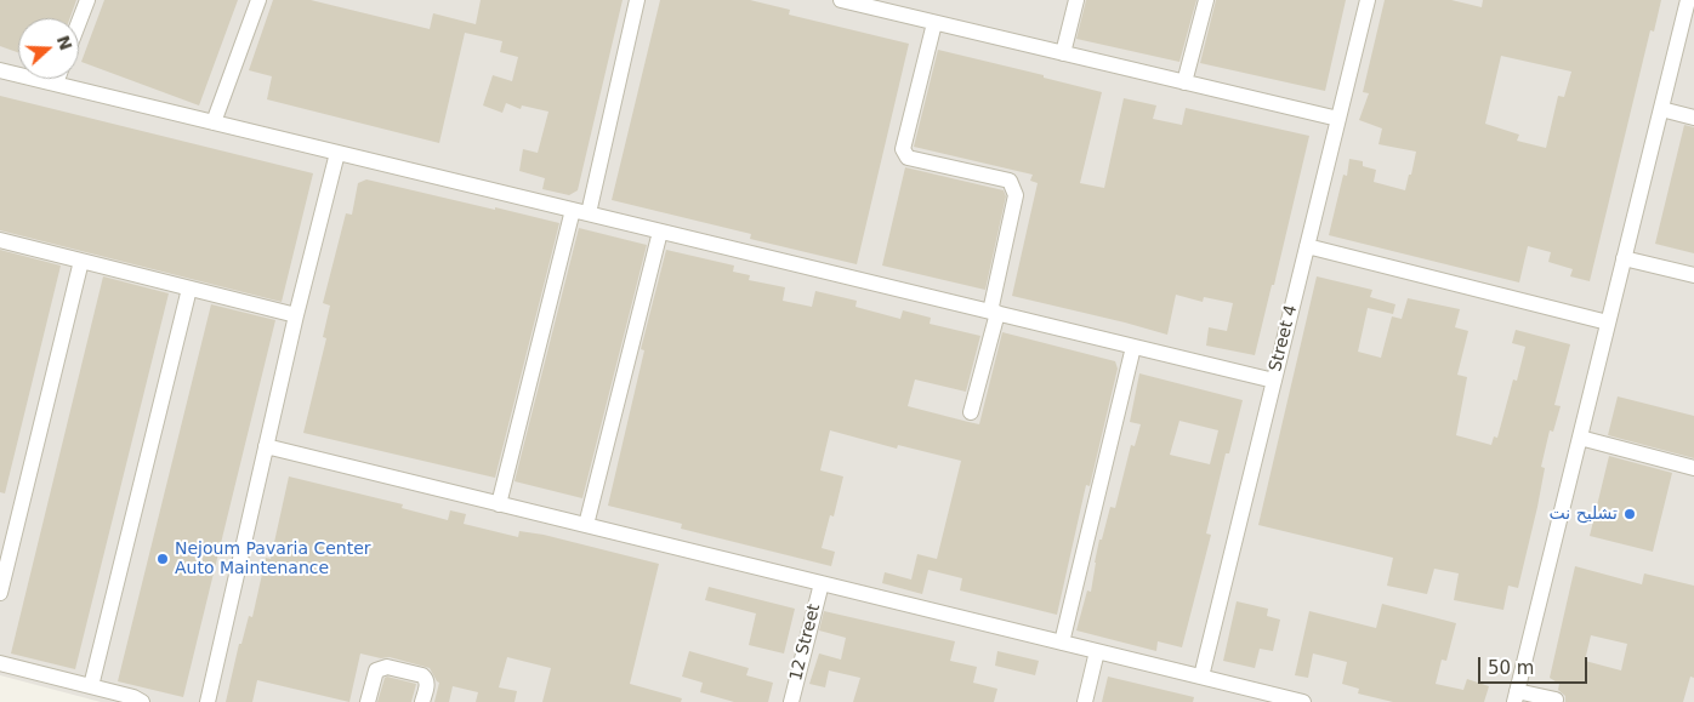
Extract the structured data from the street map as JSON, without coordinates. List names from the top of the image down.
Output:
{
  "streets": {
    "street": ["Street 4", "12 Street"]
  },
  "places": ["تشليح نت", "Nejoum Pavaria Center Auto Maintenance"],
  "scale_bar": "50 m",
  "north": "right"
}
